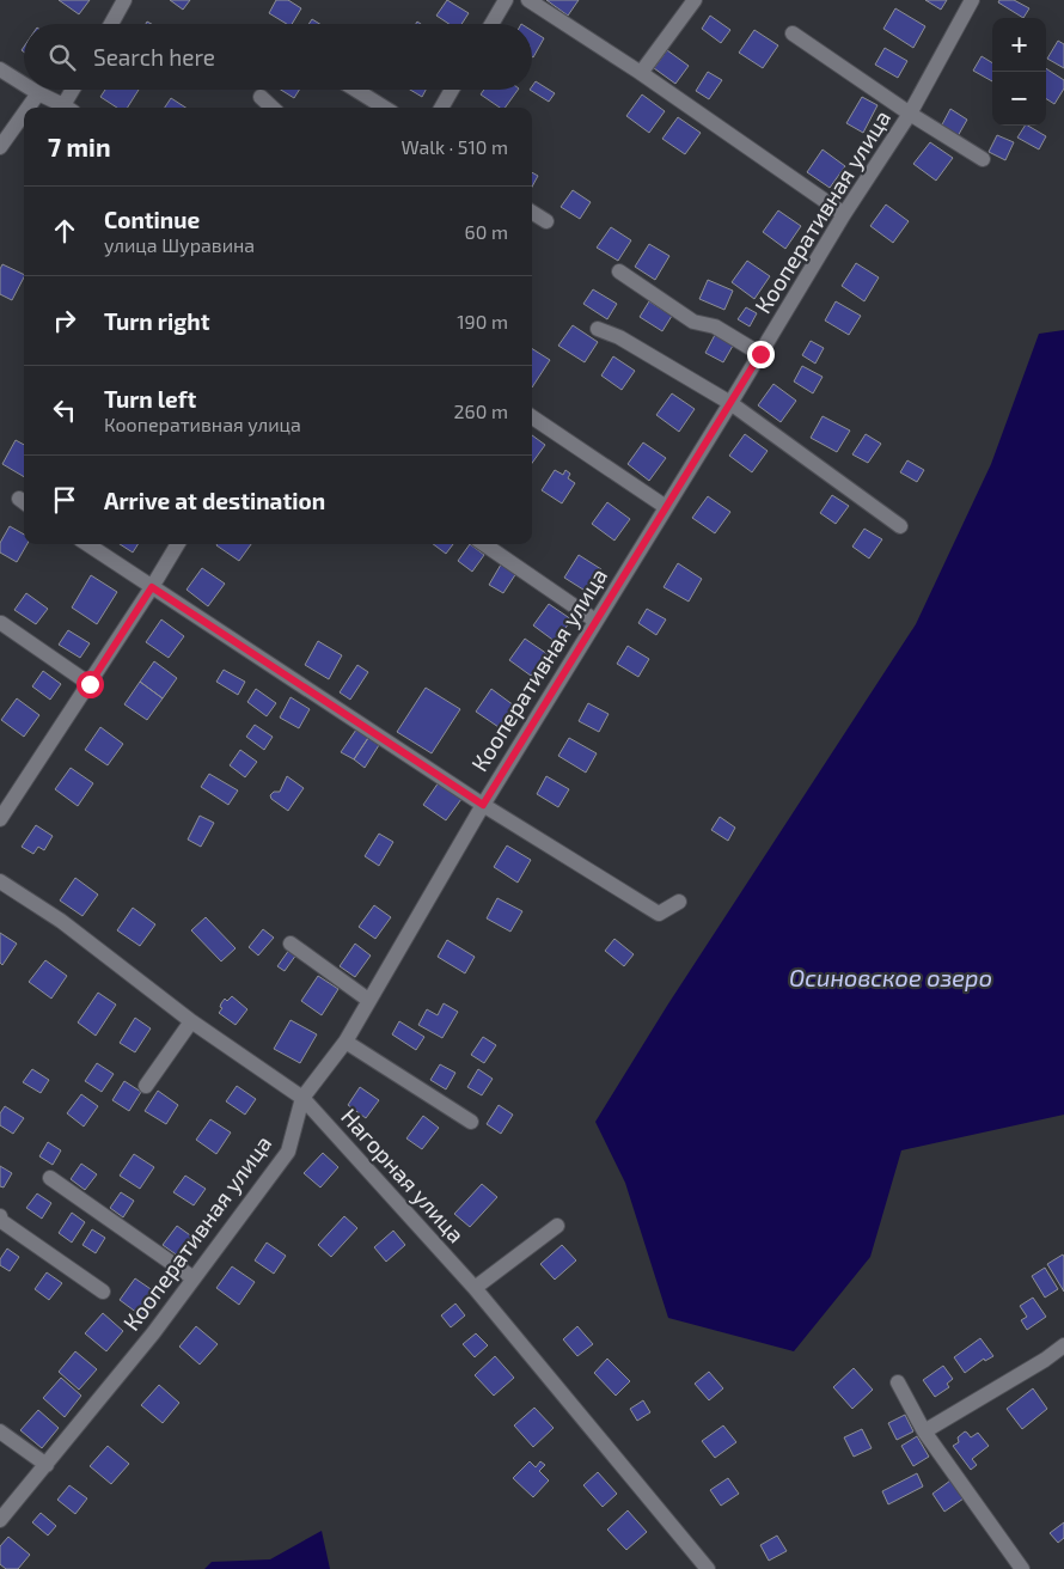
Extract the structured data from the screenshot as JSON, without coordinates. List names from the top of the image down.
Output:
{
  "streets": {
    "street": ["Кооперативная улица", "Нагорная улица"]
  },
  "crossings": [
    ["Кооперативная улица", "Нагорная улица"]
  ],
  "water": ["Осиновское озеро"],
  "page": {
    "map_buttons": ["+", "−"],
    "search": "Search here",
    "heading": ["7 min", "Walk · 510 m"],
    "list": [
      ["Continue", "улица Шуравина", "60 m"],
      ["Turn right", "190 m"],
      ["Turn left", "Кооперативная улица", "260 m"],
      "Arrive at destination"
    ]
  }
}
